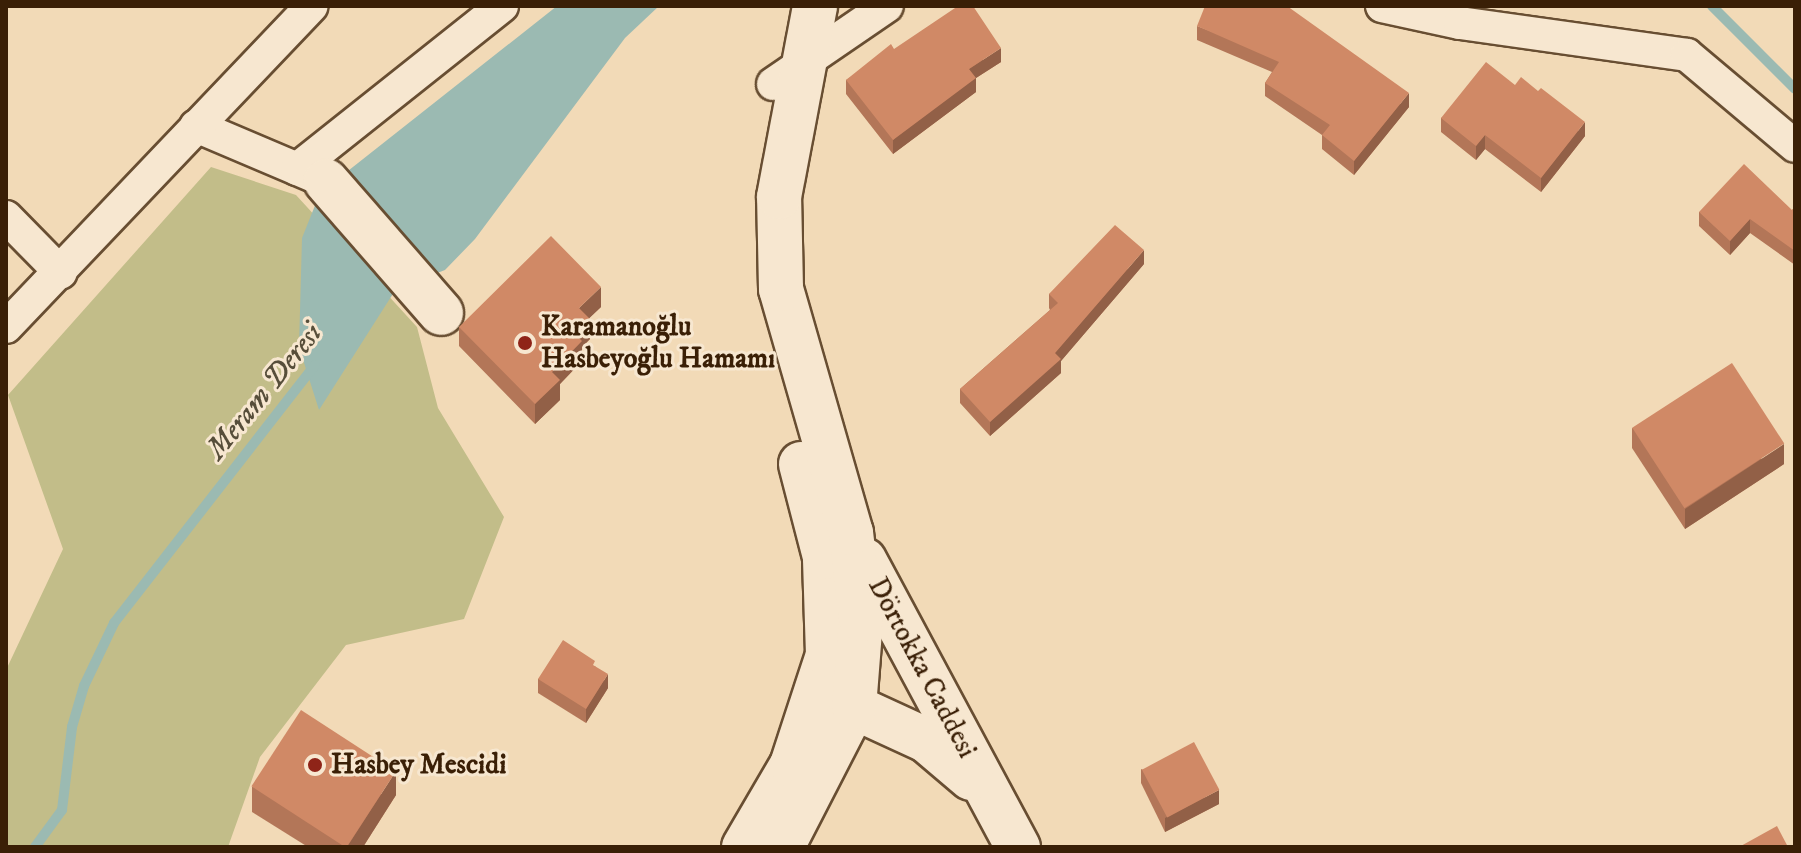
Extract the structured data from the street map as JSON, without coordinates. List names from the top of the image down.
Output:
{
  "streets": {
    "main road": ["Dörtokka Caddesi"]
  },
  "water": ["Meram Deresi"],
  "places": ["Karamanoğlu Hasbeyoğlu Hamamı", "Hasbey Mescidi"]
}
